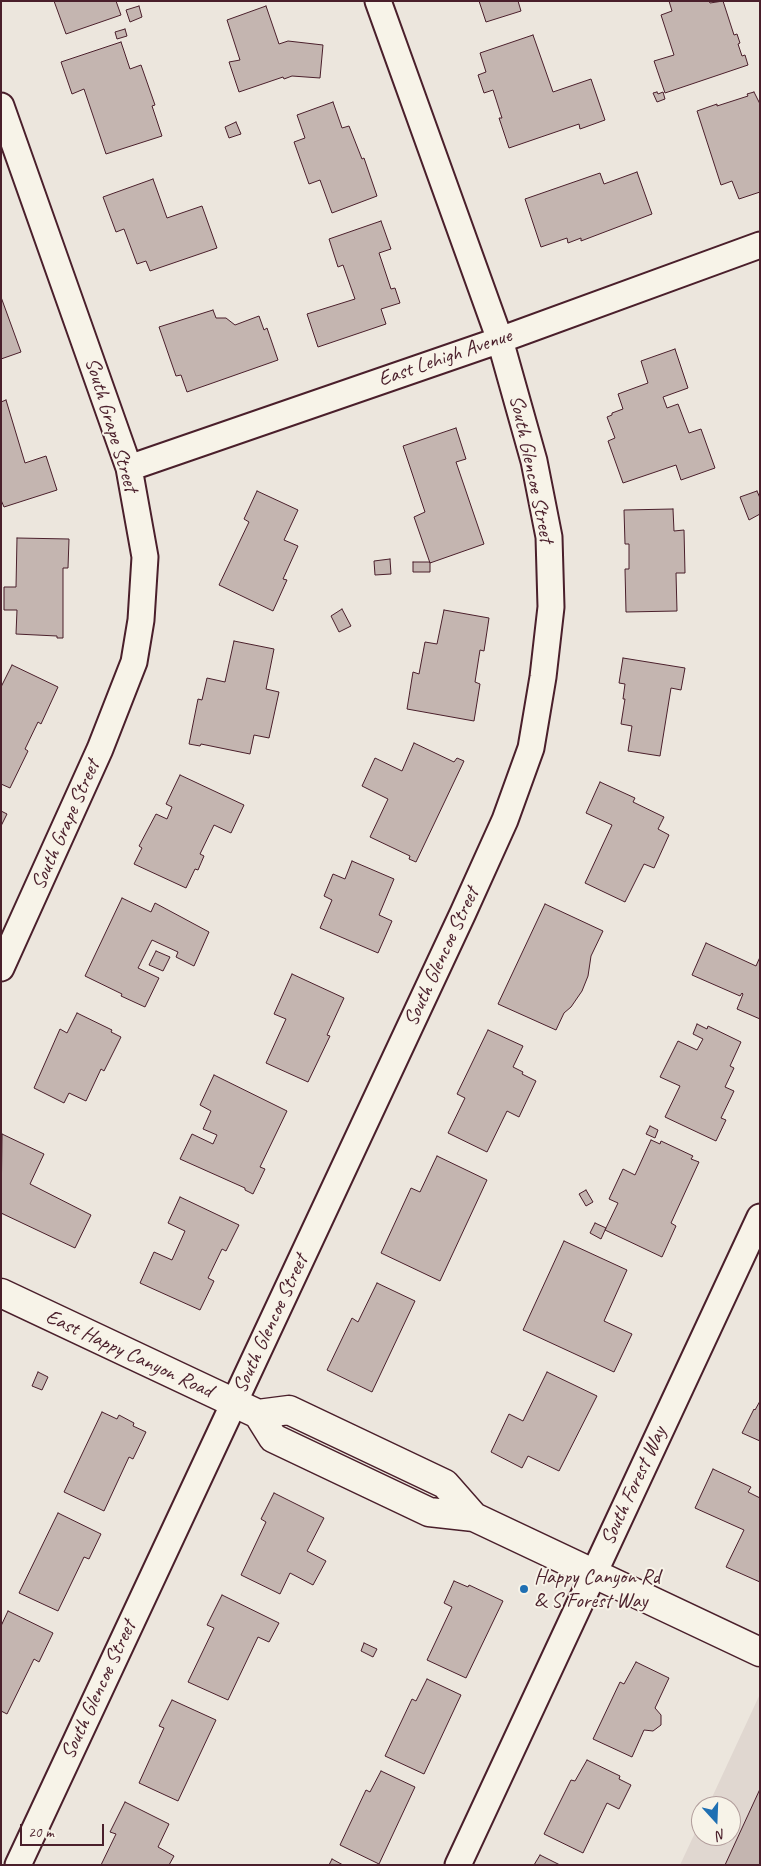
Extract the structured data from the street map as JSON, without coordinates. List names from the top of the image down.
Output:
{
  "streets": {
    "street": [
      "East Lehigh Avenue",
      "South Grape Street",
      "South Glencoe Street",
      "East Happy Canyon Road",
      "South Forest Way"
    ]
  },
  "crossings": [
    ["East Lehigh Avenue", "South Grape Street"],
    ["East Lehigh Avenue", "South Glencoe Street"],
    ["South Glencoe Street", "East Happy Canyon Road"]
  ],
  "places": ["Happy Canyon Rd & S Forest Way"],
  "scale_bar": "20 m",
  "north": "bottom"
}
